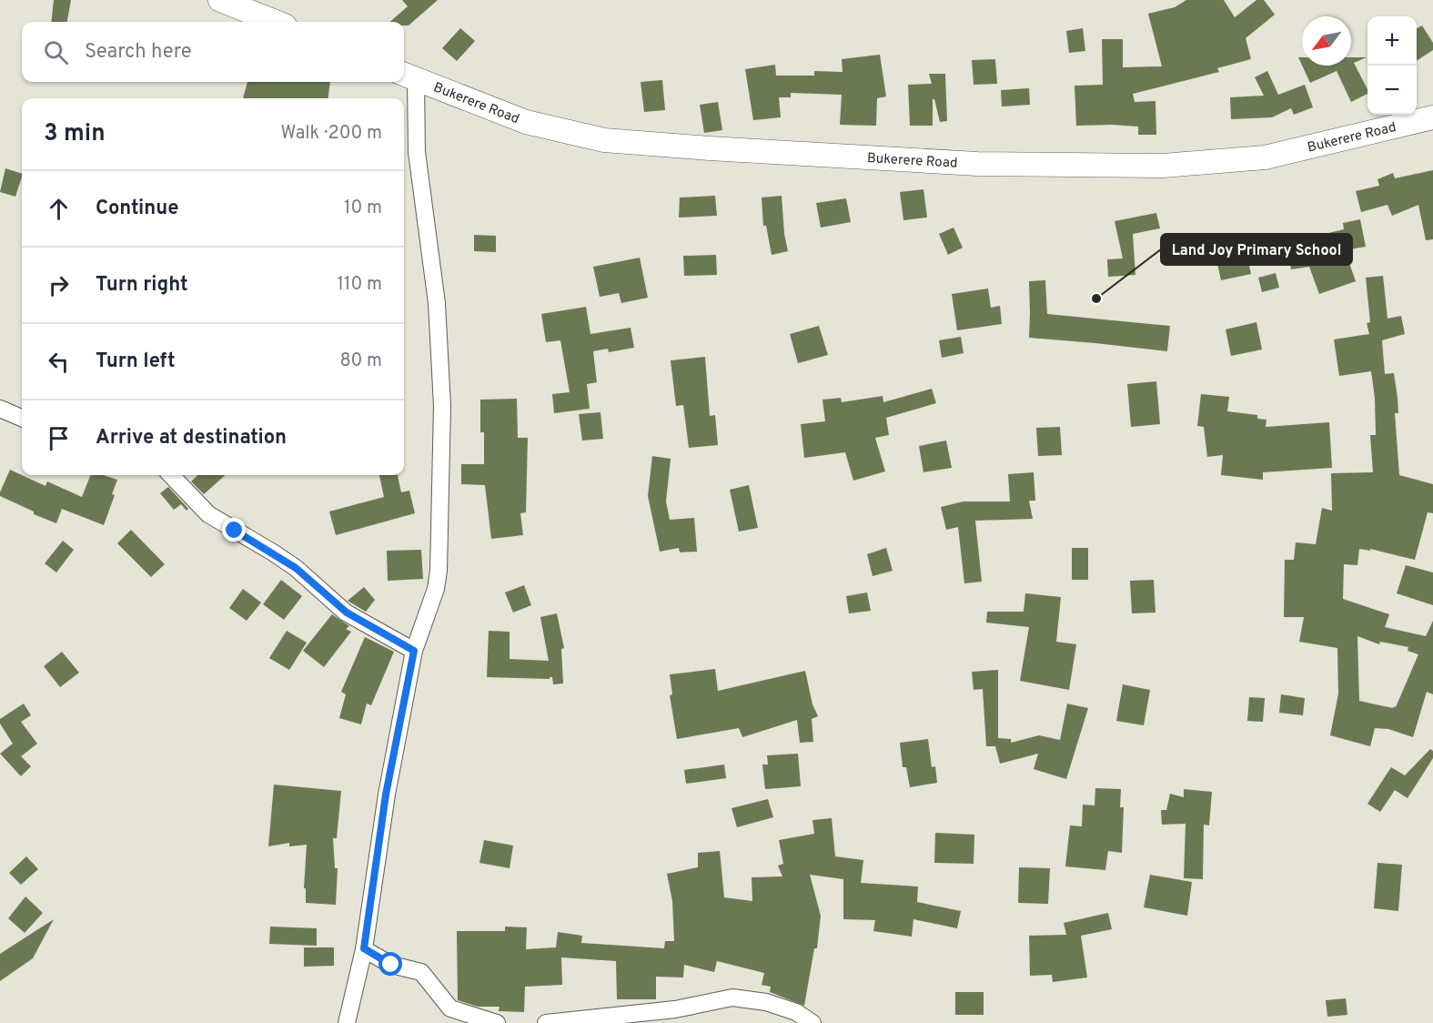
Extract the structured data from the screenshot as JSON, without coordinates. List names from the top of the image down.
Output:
{
  "streets": {
    "street": ["Bukerere Road"]
  },
  "places": ["Land Joy Primary School"],
  "north": "bottom left",
  "page": {
    "map_buttons": ["+", "−"],
    "search": "Search here",
    "heading": ["3 min", "Walk · 200 m"],
    "list": [
      ["Continue", "10 m"],
      ["Turn right", "110 m"],
      ["Turn left", "80 m"],
      "Arrive at destination"
    ]
  }
}
